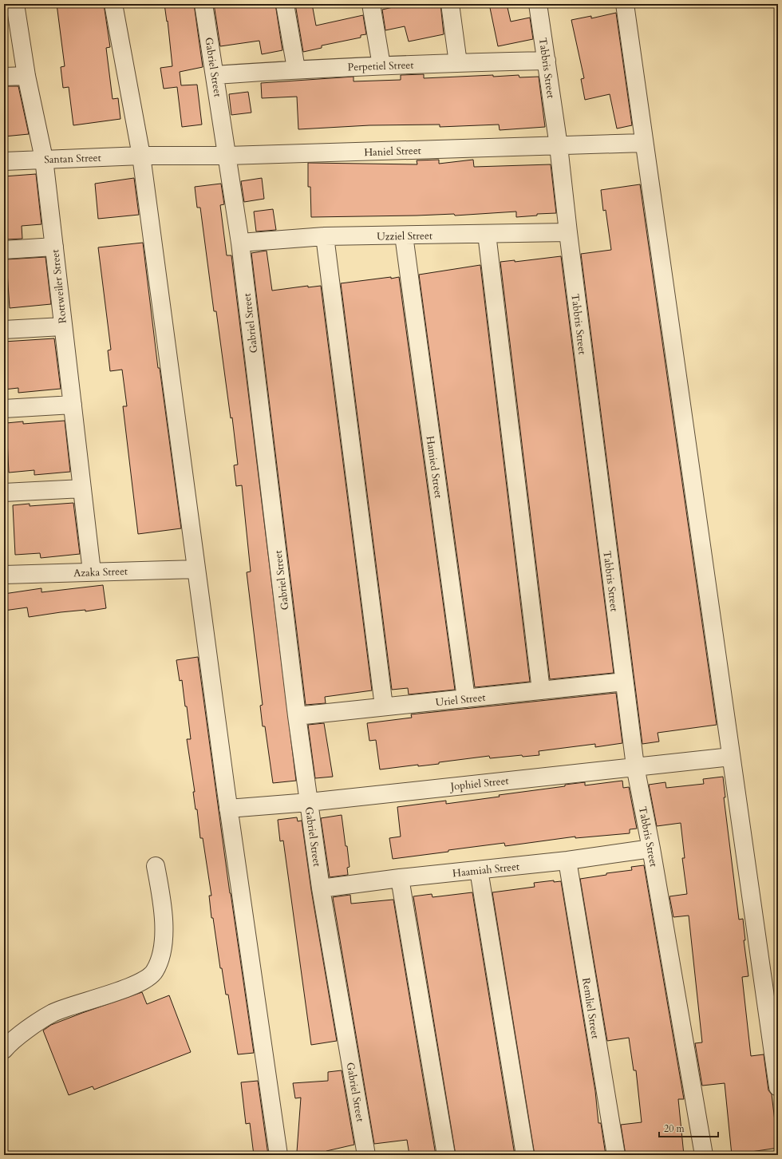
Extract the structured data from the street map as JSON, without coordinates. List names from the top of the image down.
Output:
{
  "streets": {
    "street": [
      "Perpetiel Street",
      "Gabriel Street",
      "Tabbris Street",
      "Haniel Street",
      "Santan Street",
      "Uzziel Street",
      "Rottweiler Street",
      "Hamied Street",
      "Azaka Street",
      "Uriel Street",
      "Jophiel Street",
      "Haamiah Street",
      "Remliel Street"
    ]
  },
  "crossings": [
    ["Perpetiel Street", "Gabriel Street"],
    ["Perpetiel Street", "Tabbris Street"],
    ["Gabriel Street", "Haniel Street"],
    ["Gabriel Street", "Uzziel Street"],
    ["Gabriel Street", "Uriel Street"],
    ["Gabriel Street", "Jophiel Street"],
    ["Gabriel Street", "Haamiah Street"],
    ["Tabbris Street", "Haniel Street"],
    ["Tabbris Street", "Uzziel Street"],
    ["Tabbris Street", "Uriel Street"],
    ["Tabbris Street", "Jophiel Street"],
    ["Tabbris Street", "Haamiah Street"],
    ["Haniel Street", "Santan Street"],
    ["Santan Street", "Rottweiler Street"],
    ["Uzziel Street", "Hamied Street"],
    ["Rottweiler Street", "Azaka Street"],
    ["Hamied Street", "Uriel Street"],
    ["Haamiah Street", "Remliel Street"]
  ],
  "scale_bar": "20 m"
}
